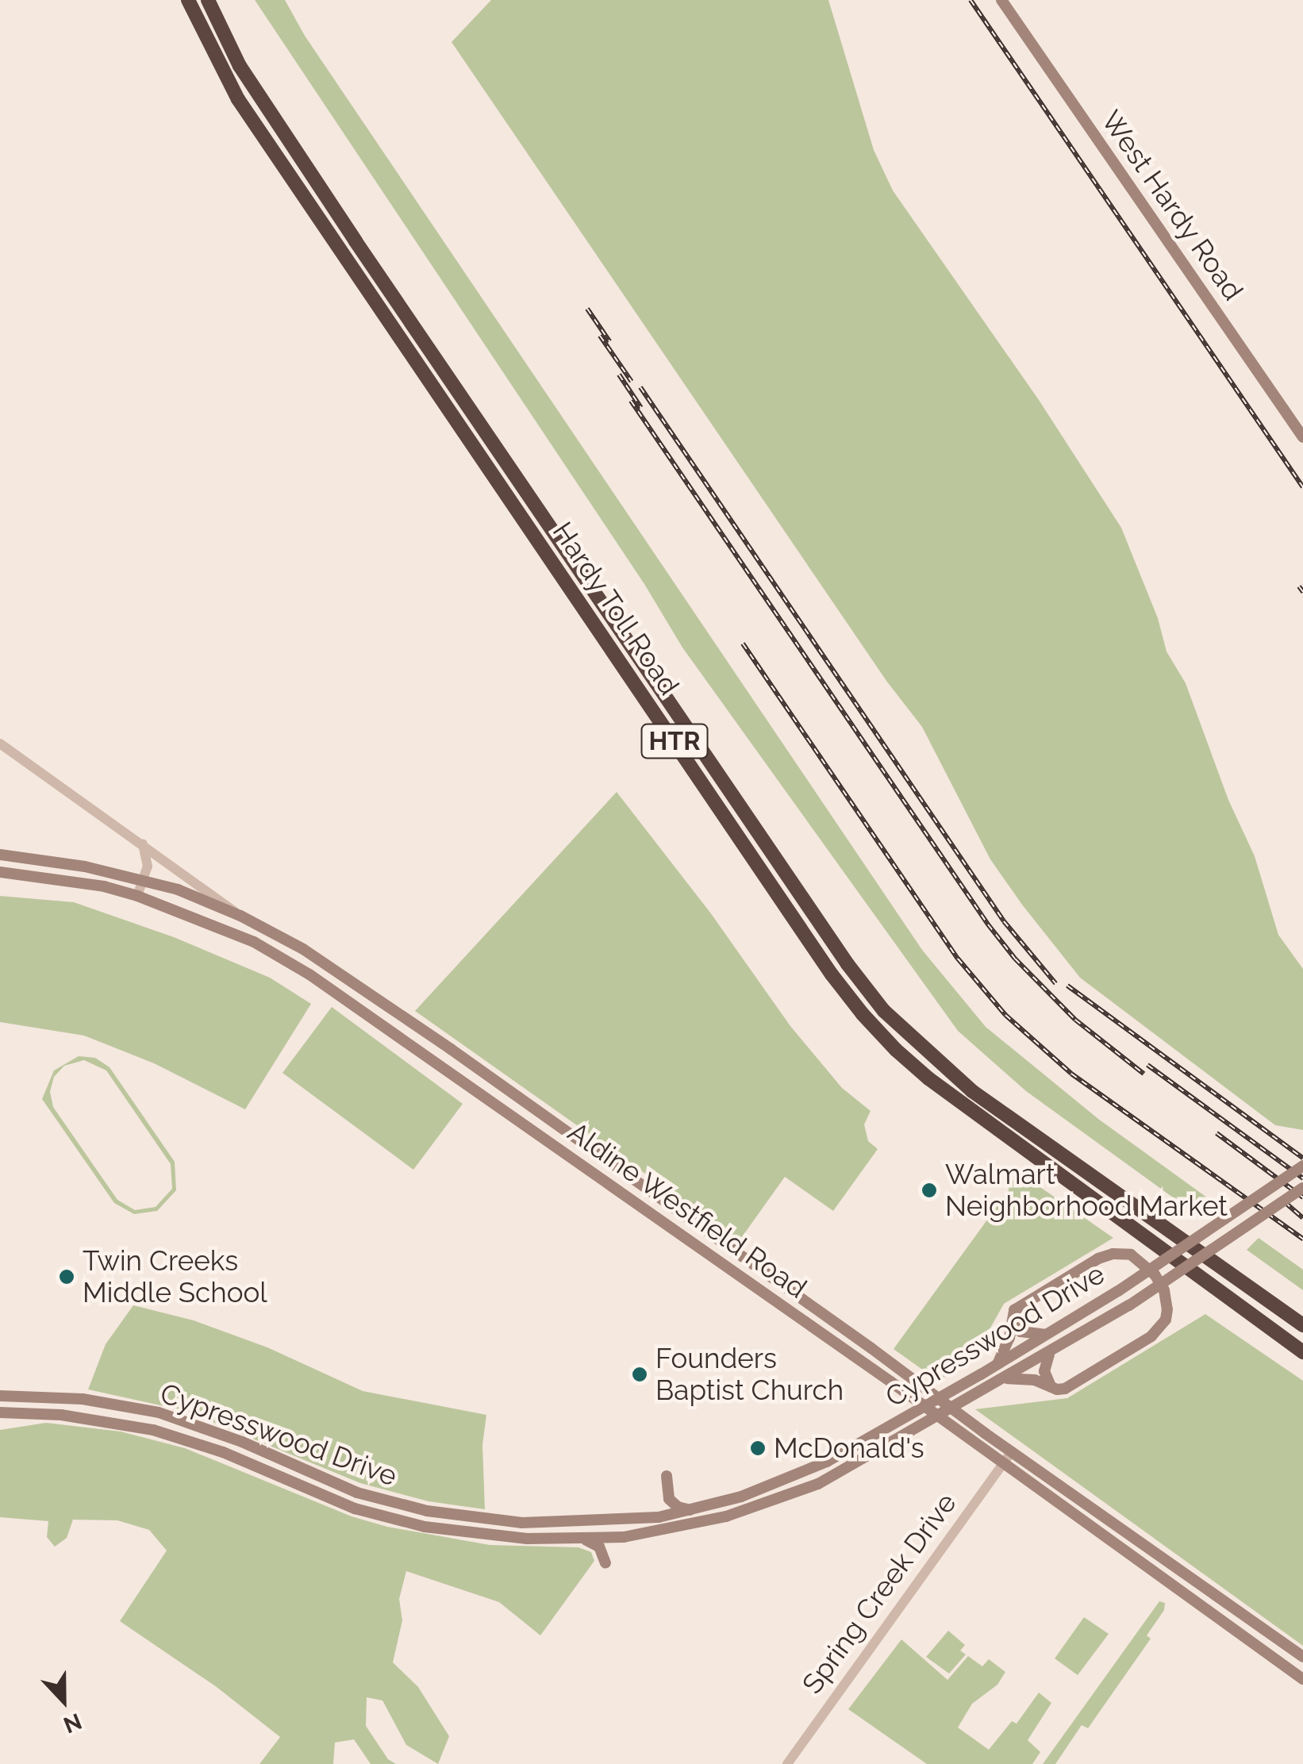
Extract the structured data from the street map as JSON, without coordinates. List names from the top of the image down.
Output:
{
  "streets": {
    "highway": ["Hardy Toll Road", "HTR"],
    "main road": ["West Hardy Road", "Aldine Westfield Road", "Cypresswood Drive"],
    "street": ["Spring Creek Drive"]
  },
  "crossings": [
    ["Aldine Westfield Road", "Cypresswood Drive"],
    ["Aldine Westfield Road", "Spring Creek Drive"]
  ],
  "places": [
    "Walmart Neighborhood Market",
    "Twin Creeks Middle School",
    "Founders Baptist Church",
    "McDonald's"
  ],
  "north": "bottom"
}
